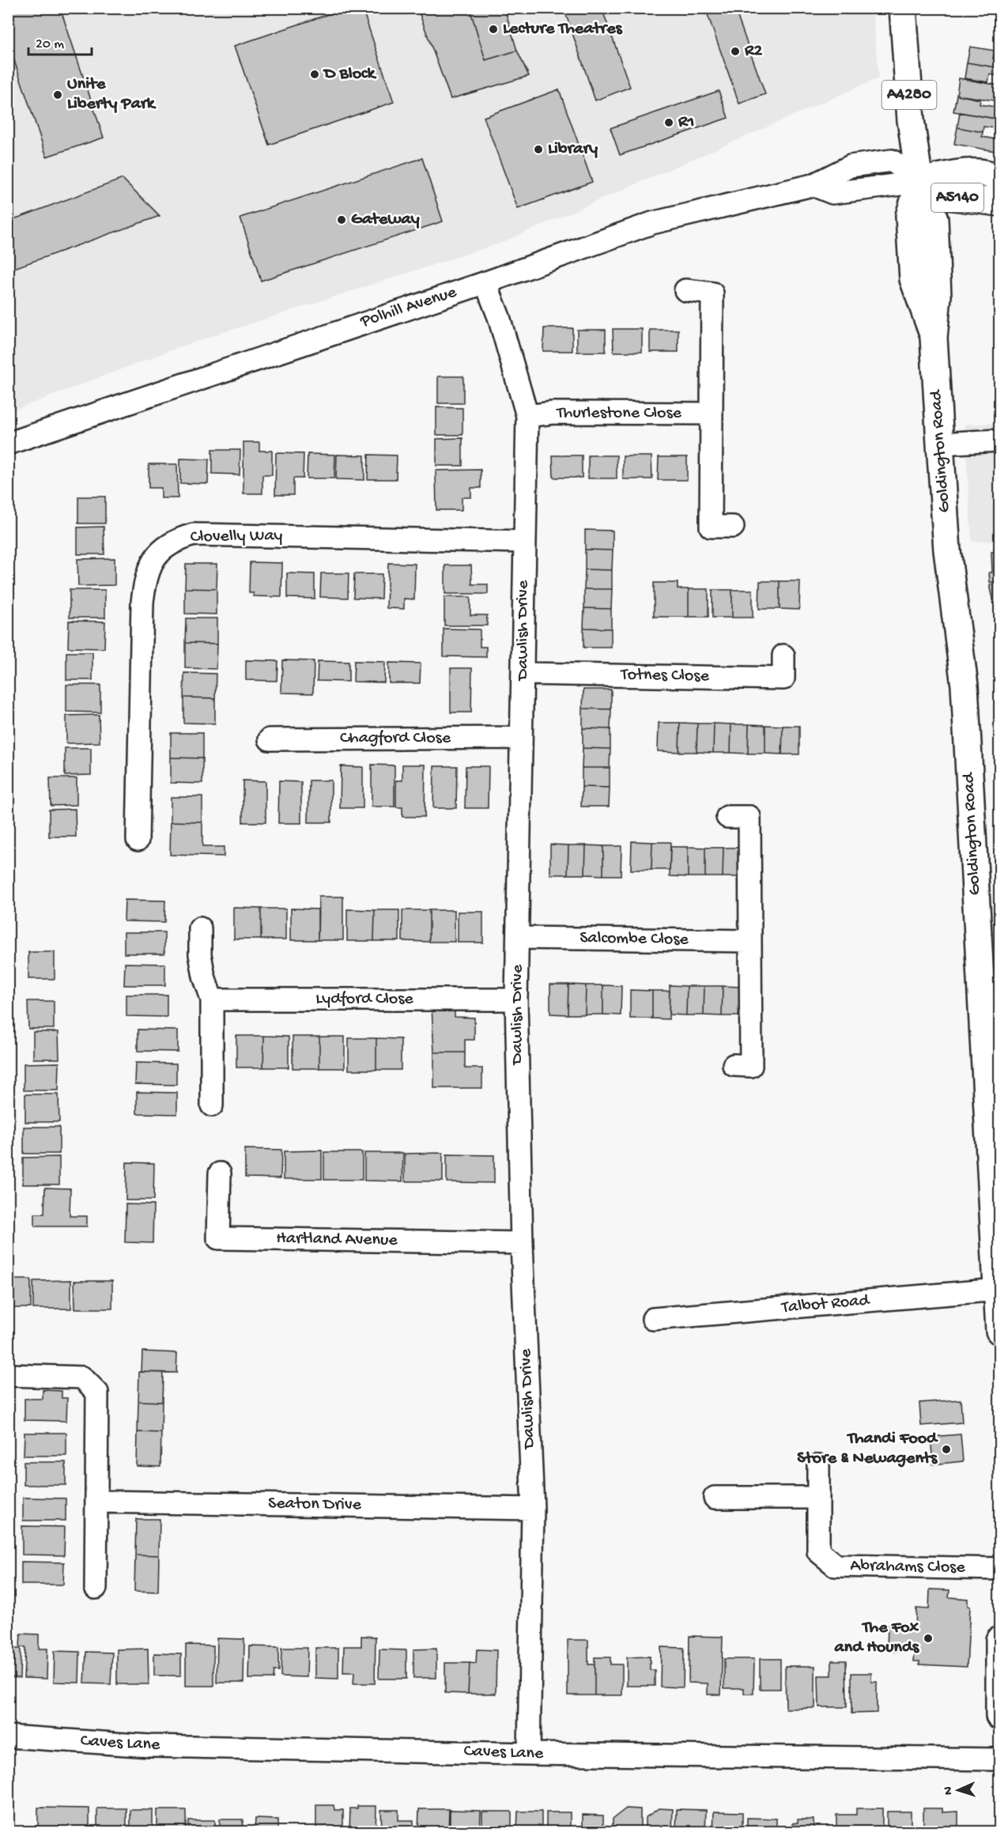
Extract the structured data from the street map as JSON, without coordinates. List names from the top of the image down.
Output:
{
  "streets": {
    "main road": ["A4280", "A5140", "Goldington Road"],
    "street": [
      "Polhill Avenue",
      "Thurlestone Close",
      "Clovelly Way",
      "Dawlish Drive",
      "Totnes Close",
      "Chagford Close",
      "Salcombe Close",
      "Lydford Close",
      "Hartland Avenue",
      "Talbot Road",
      "Seaton Drive",
      "Abrahams Close",
      "Caves Lane"
    ]
  },
  "crossings": [
    ["A5140", "Polhill Avenue"],
    ["A5140", "Goldington Road"],
    ["Polhill Avenue", "Goldington Road"],
    ["Polhill Avenue", "Dawlish Drive"],
    ["Thurlestone Close", "Dawlish Drive"],
    ["Goldington Road", "Talbot Road"],
    ["Clovelly Way", "Dawlish Drive"],
    ["Dawlish Drive", "Totnes Close"],
    ["Dawlish Drive", "Chagford Close"],
    ["Dawlish Drive", "Salcombe Close"],
    ["Dawlish Drive", "Lydford Close"],
    ["Dawlish Drive", "Hartland Avenue"],
    ["Dawlish Drive", "Seaton Drive"],
    ["Dawlish Drive", "Caves Lane"]
  ],
  "places": [
    "Lecture Theatres",
    "R2",
    "D Block",
    "Unite Liberty Park",
    "R1",
    "Library",
    "Gateway",
    "Thandi Food Store & Newagents",
    "The Fox and Hounds"
  ],
  "scale_bar": "20 m",
  "north": "left"
}
